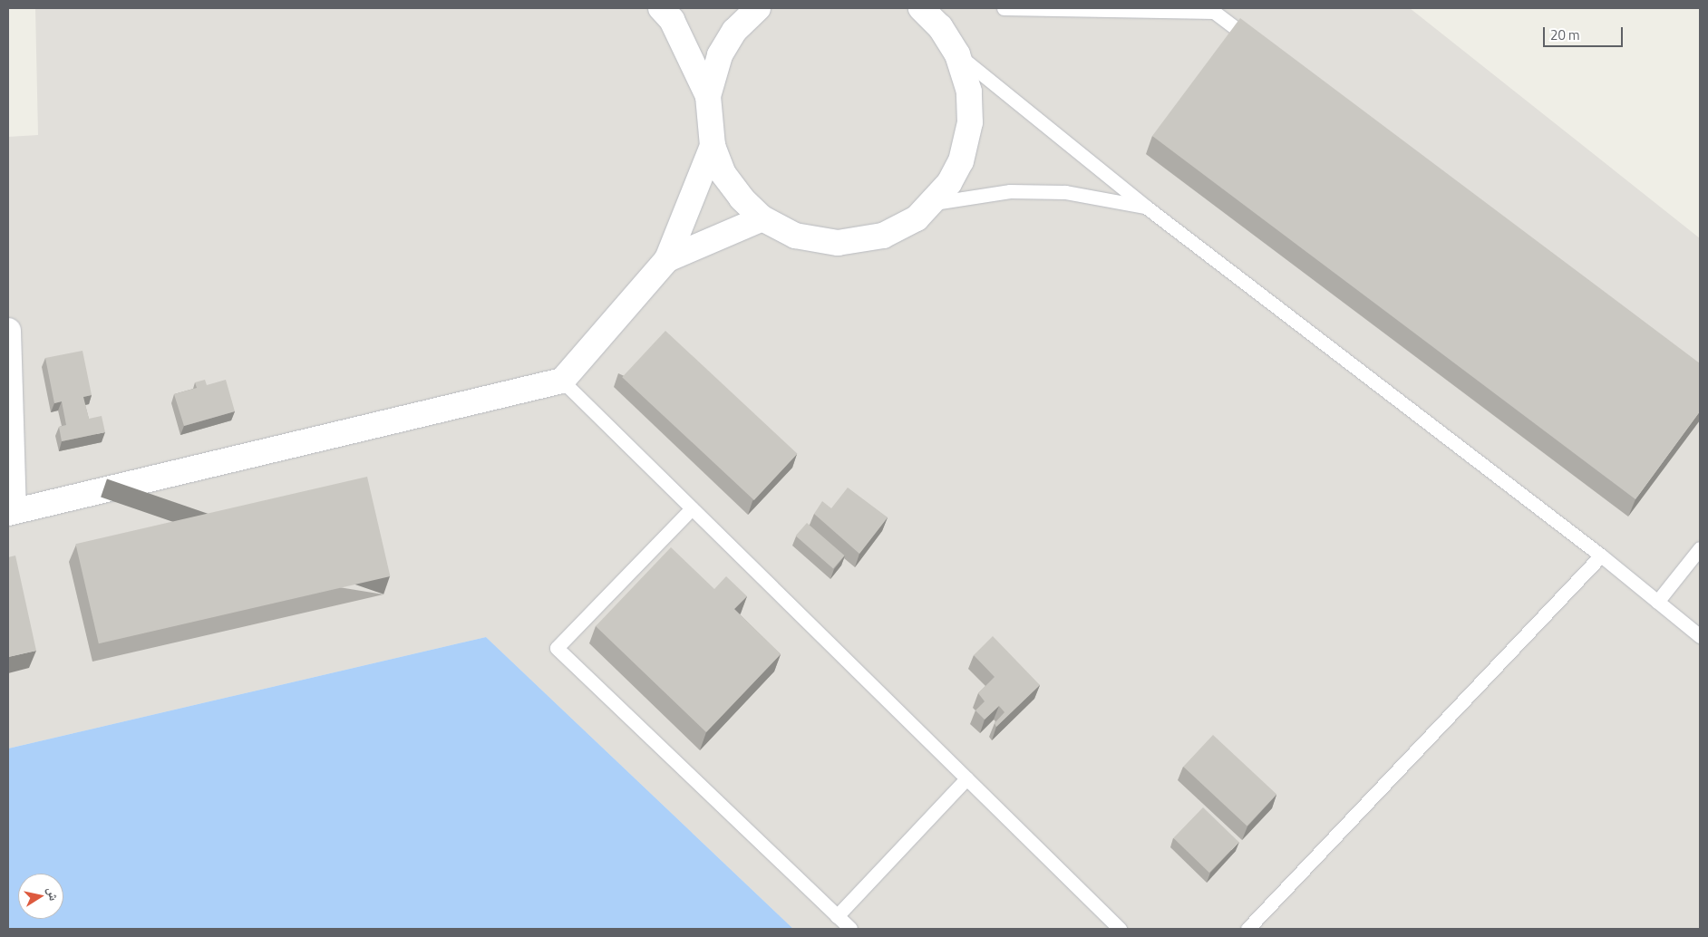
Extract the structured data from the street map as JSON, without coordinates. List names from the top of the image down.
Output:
{
  "scale_bar": "20 m",
  "north": "right"
}
